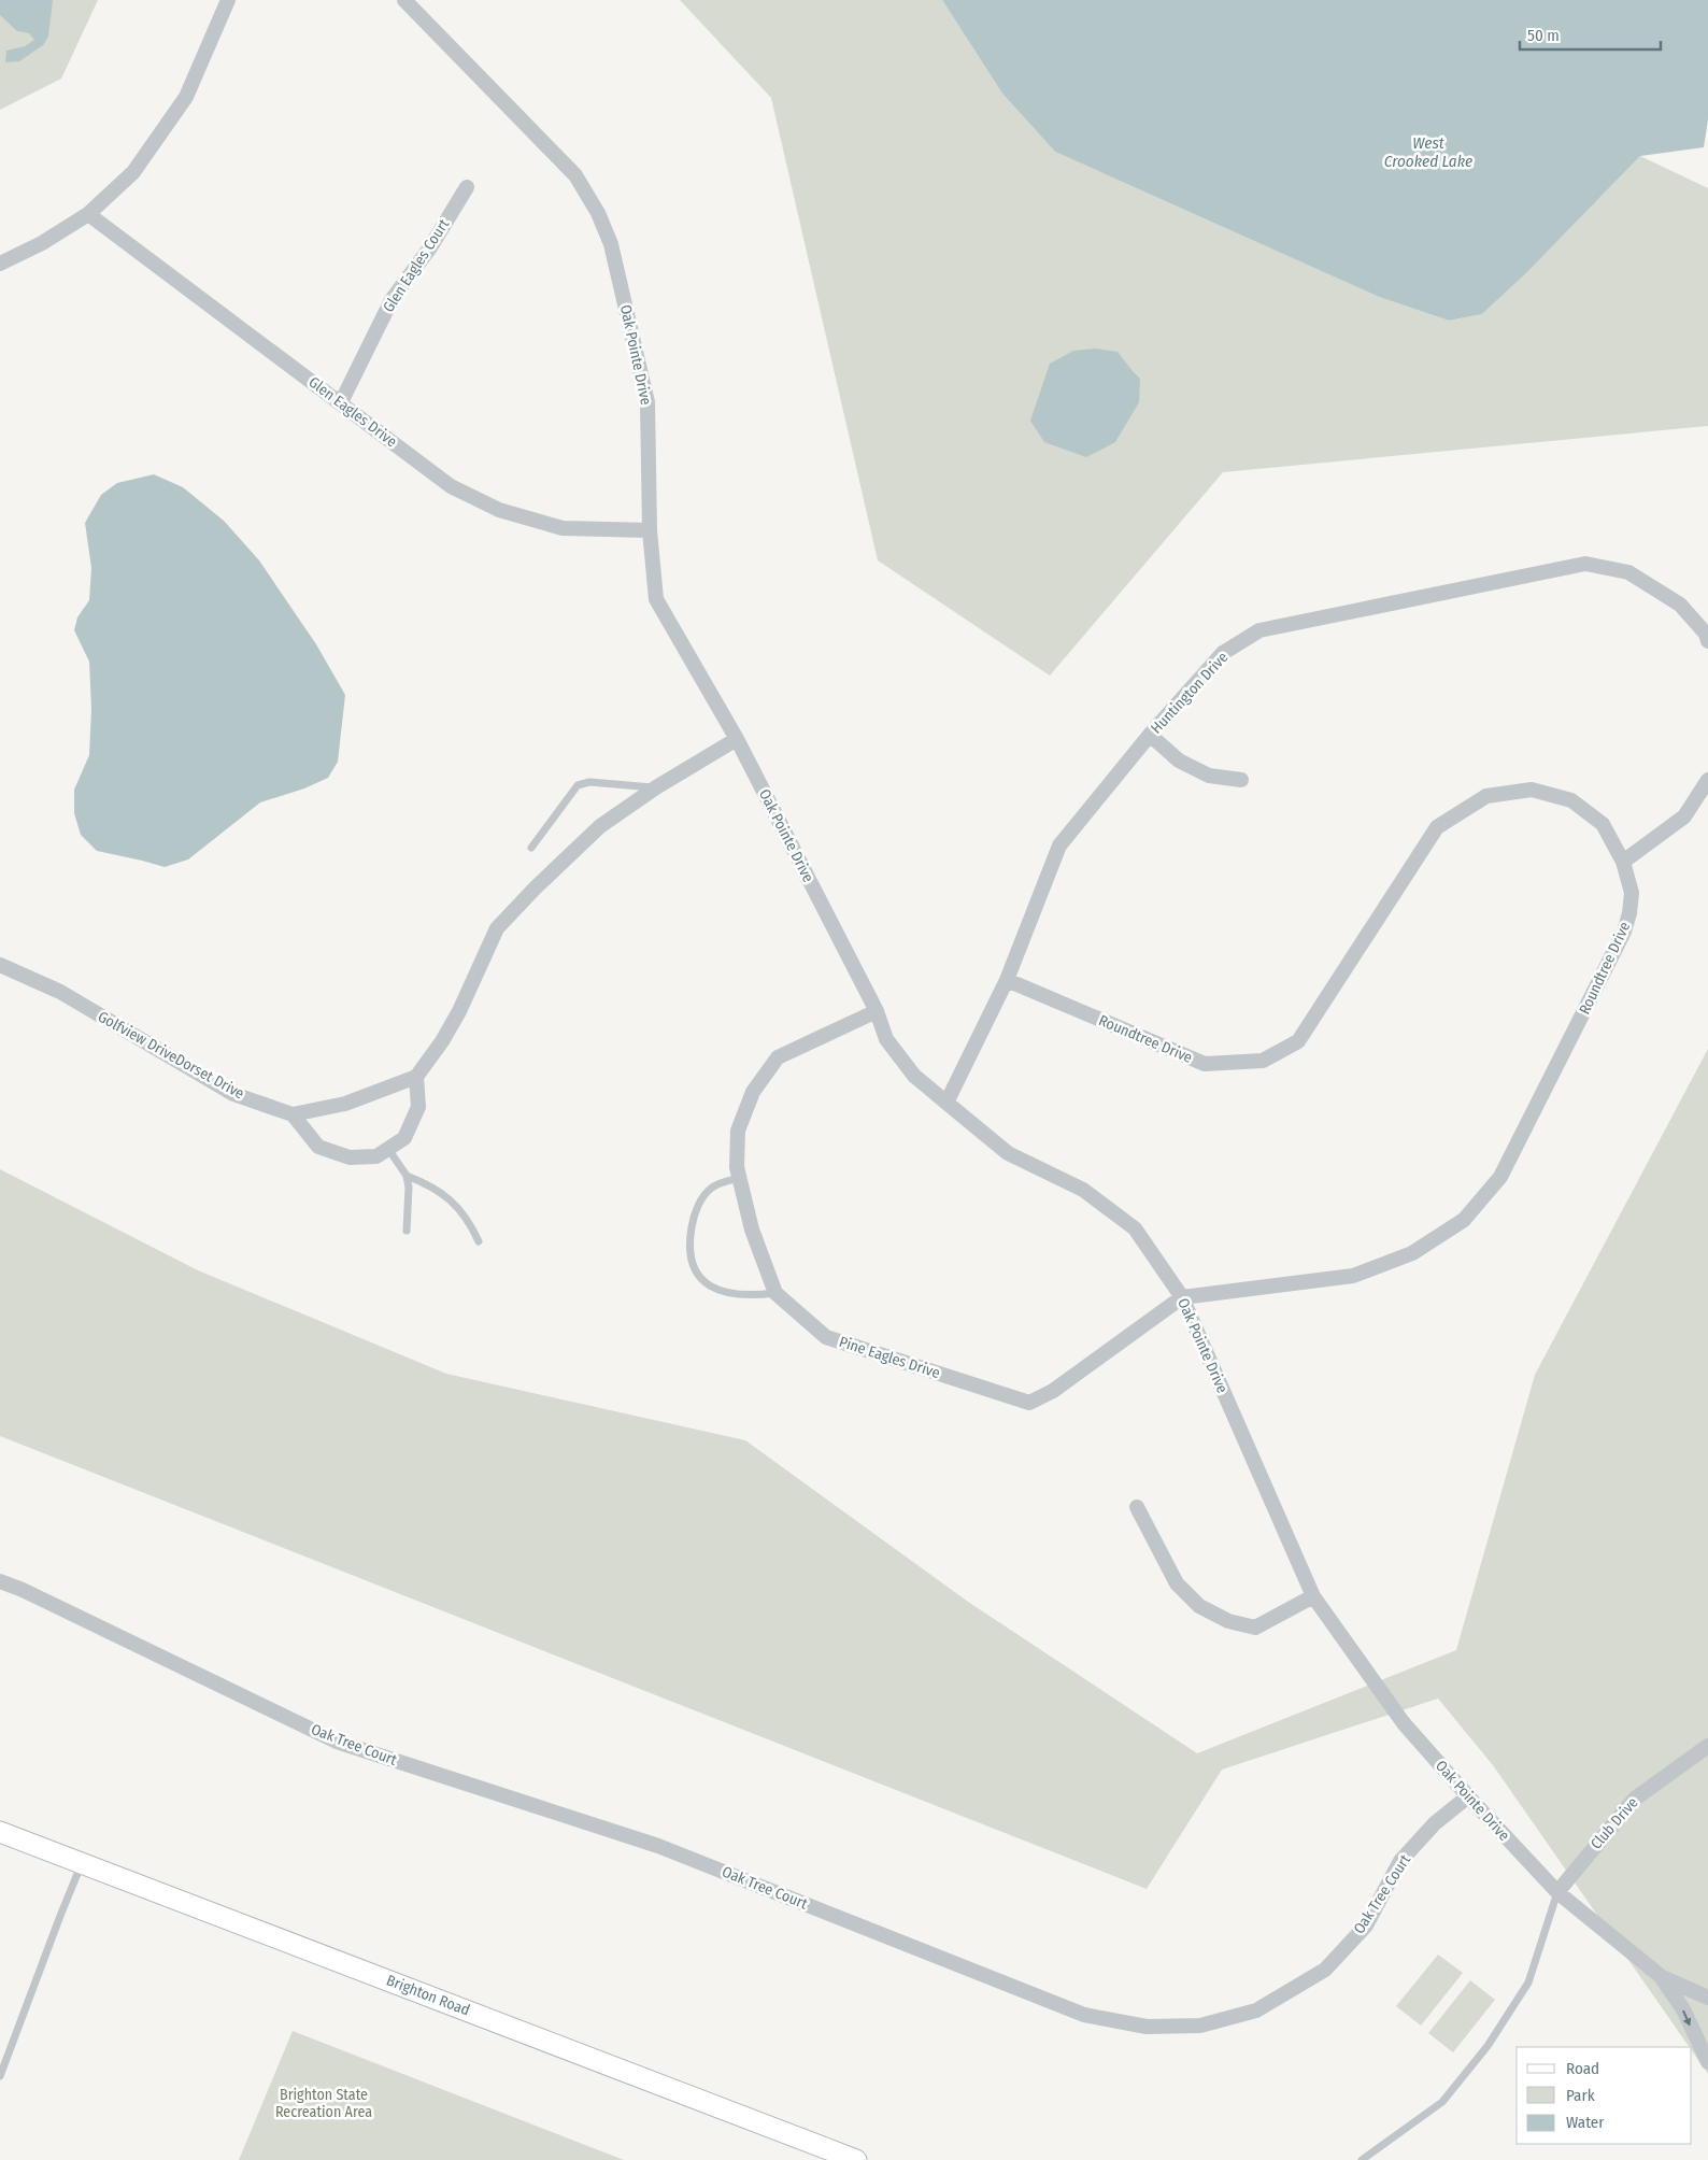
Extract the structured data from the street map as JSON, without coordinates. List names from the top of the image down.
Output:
{
  "streets": {
    "street": [
      "Glen Eagles Court",
      "Oak Pointe Drive",
      "Glen Eagles Drive",
      "Huntington Drive",
      "Roundtree Drive",
      "Golfview DriveDorset Drive",
      "Pine Eagles Drive",
      "Oak Tree Court",
      "Club Drive",
      "Brighton Road"
    ]
  },
  "crossings": [
    ["Glen Eagles Court", "Glen Eagles Drive"],
    ["Oak Pointe Drive", "Glen Eagles Drive"],
    ["Oak Pointe Drive", "Huntington Drive"],
    ["Oak Pointe Drive", "Roundtree Drive"],
    ["Oak Pointe Drive", "Pine Eagles Drive"],
    ["Oak Pointe Drive", "Oak Tree Court"],
    ["Oak Pointe Drive", "Club Drive"],
    ["Huntington Drive", "Roundtree Drive"],
    ["Roundtree Drive", "Pine Eagles Drive"]
  ],
  "water": ["West Crooked Lake"],
  "parks": ["Brighton State Recreation Area"],
  "legend": ["Road", "Park", "Water"],
  "scale_bar": "50 m"
}
